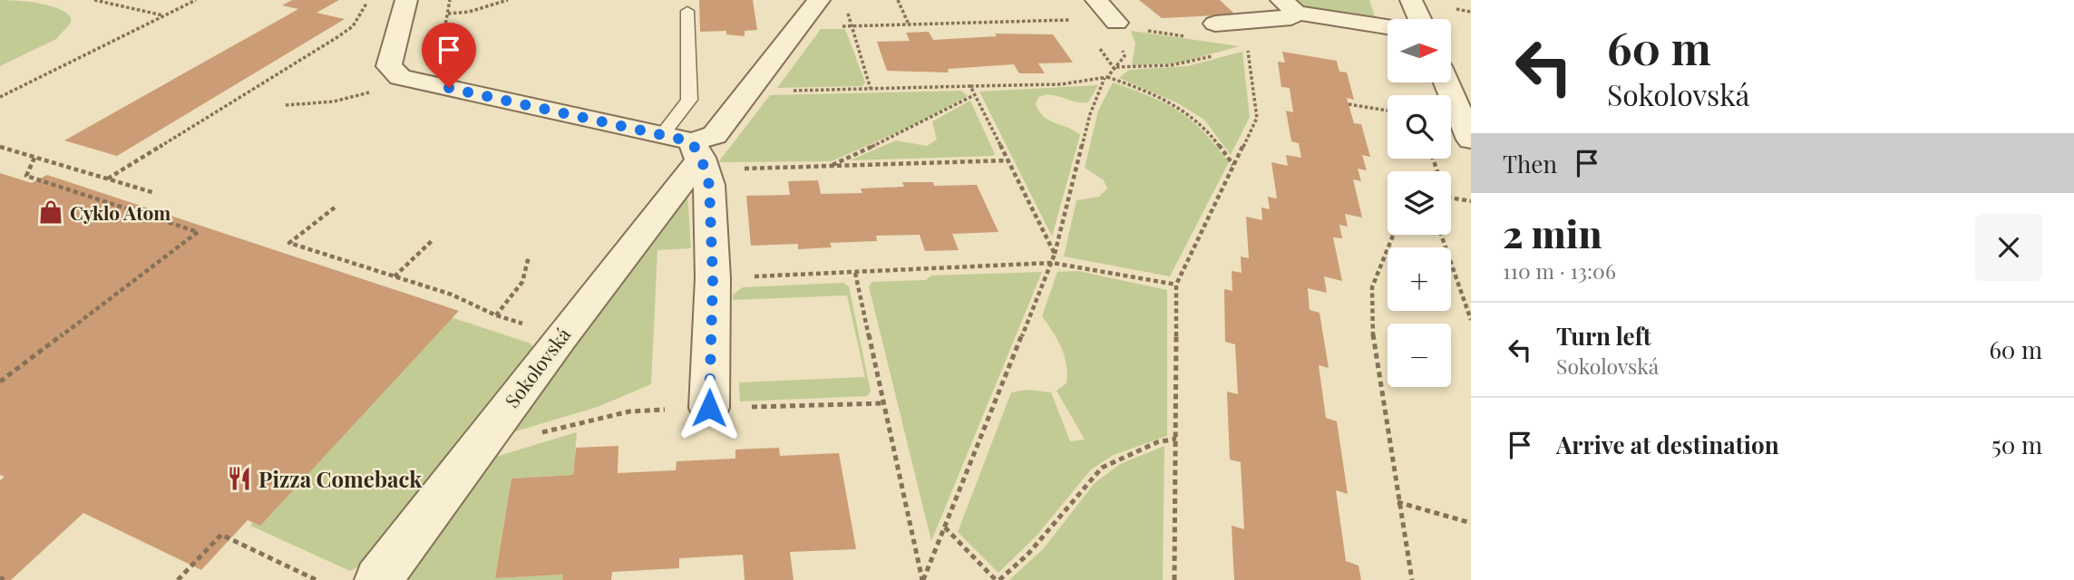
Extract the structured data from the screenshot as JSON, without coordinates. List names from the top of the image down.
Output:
{
  "streets": {
    "street": ["Sokolovská"]
  },
  "places": {
    "shop": ["Cyklo Atom"],
    "restaurant": ["Pizza Comeback"]
  },
  "north": "right",
  "page": {
    "turn": ["60 m", "Sokolovská"],
    "map_buttons": ["+", "−"],
    "then": "Then",
    "heading": ["2 min", "110 m · 13:06"],
    "list": [
      {
        "name": "Turn left",
        "note": "Sokolovská",
        "value": "60 m"
      },
      {
        "name": "Arrive at destination",
        "value": "50 m"
      }
    ]
  }
}
